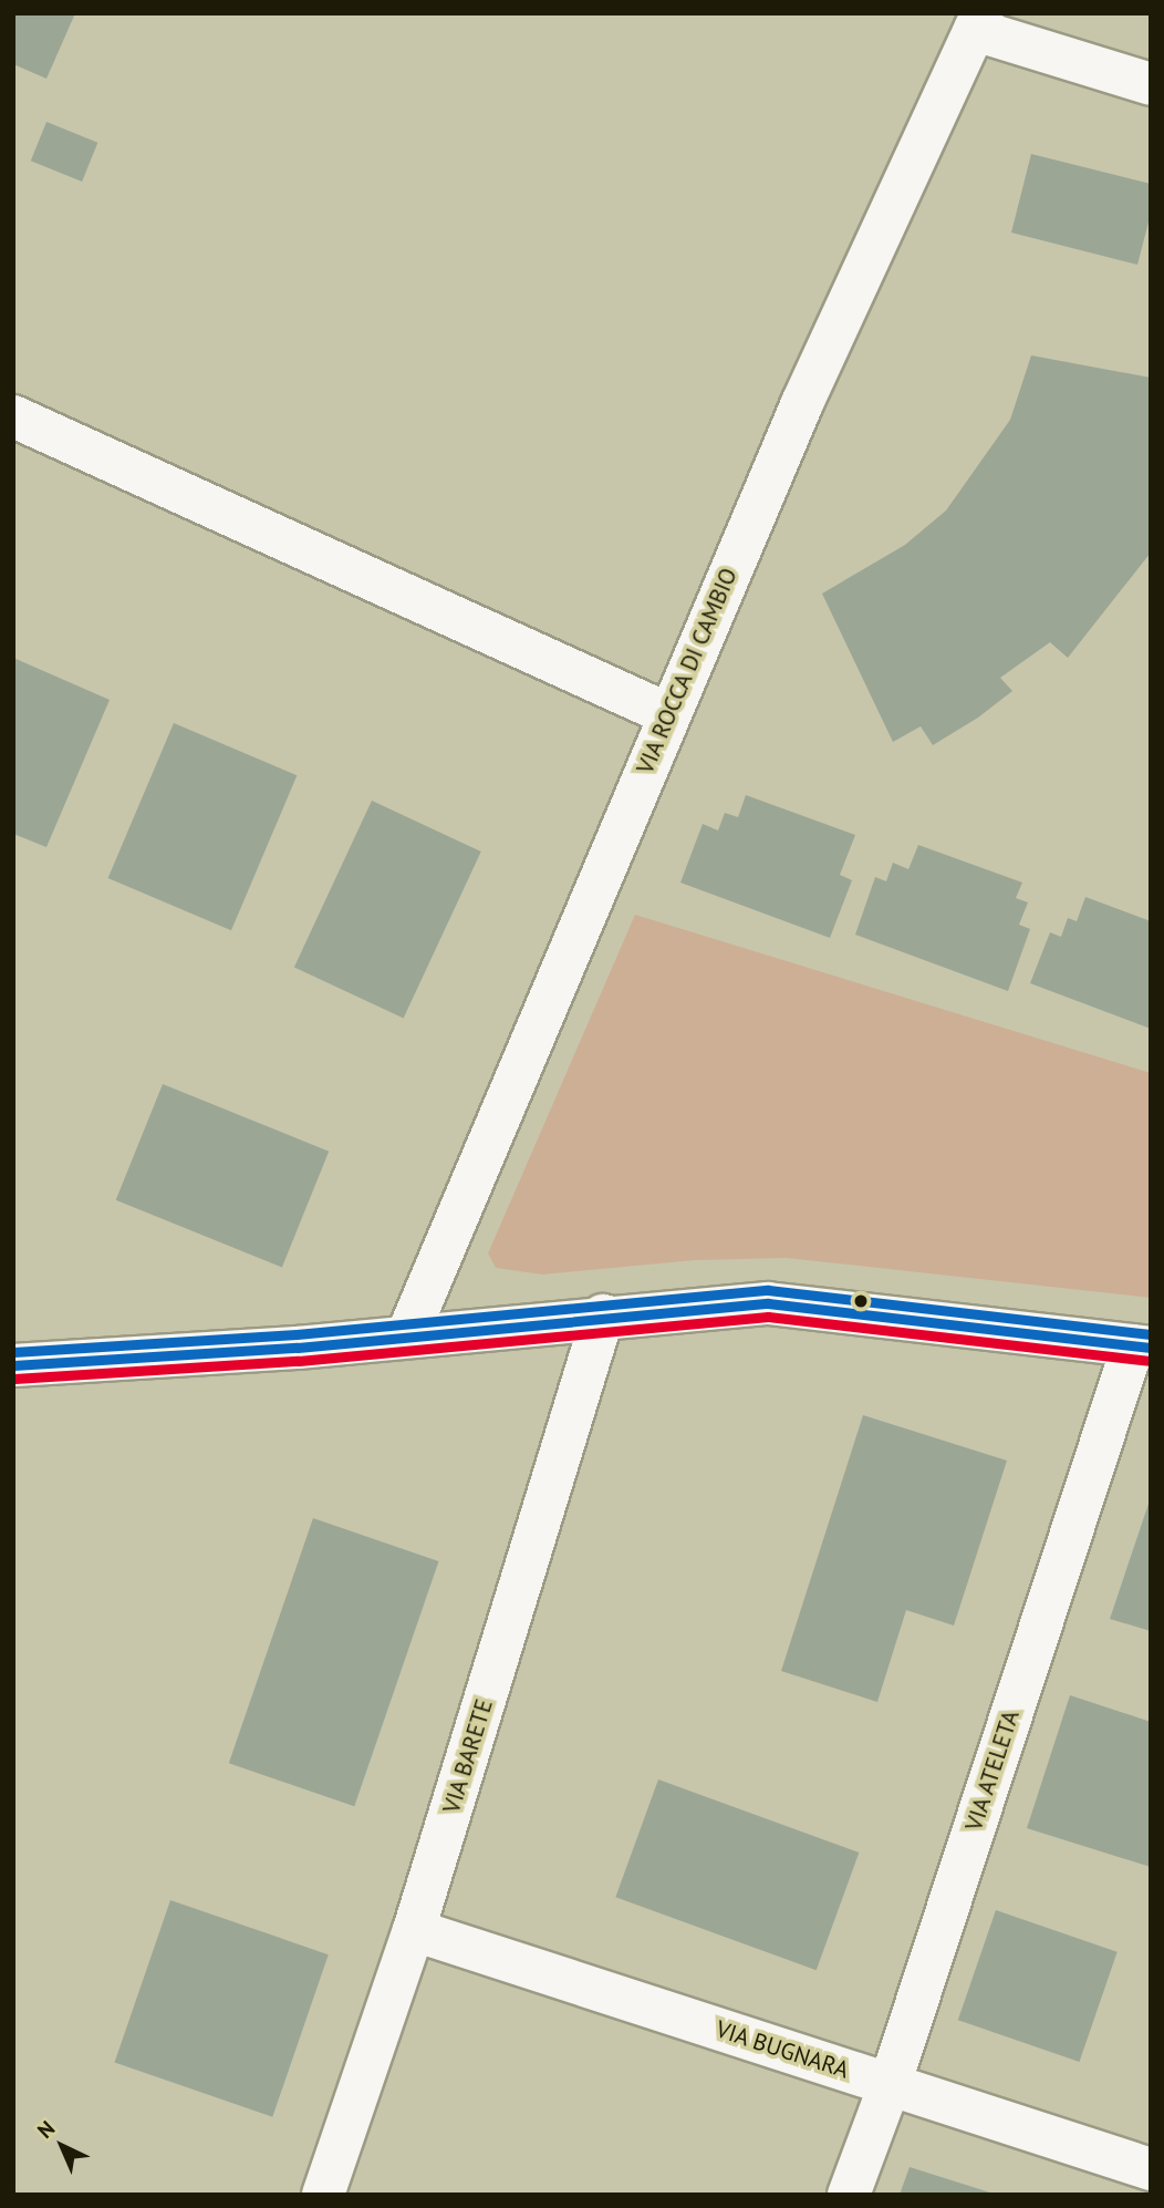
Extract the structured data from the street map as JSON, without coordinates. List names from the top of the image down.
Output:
{
  "streets": {
    "street": [
      "VIA ROCCA DI CAMBIO",
      "VIA BARETE",
      "VIA ATELETA",
      "VIA BUGNARA"
    ]
  },
  "crossings": [
    ["VIA BARETE", "VIA BUGNARA"],
    ["VIA ATELETA", "VIA BUGNARA"]
  ],
  "north": "top left"
}
